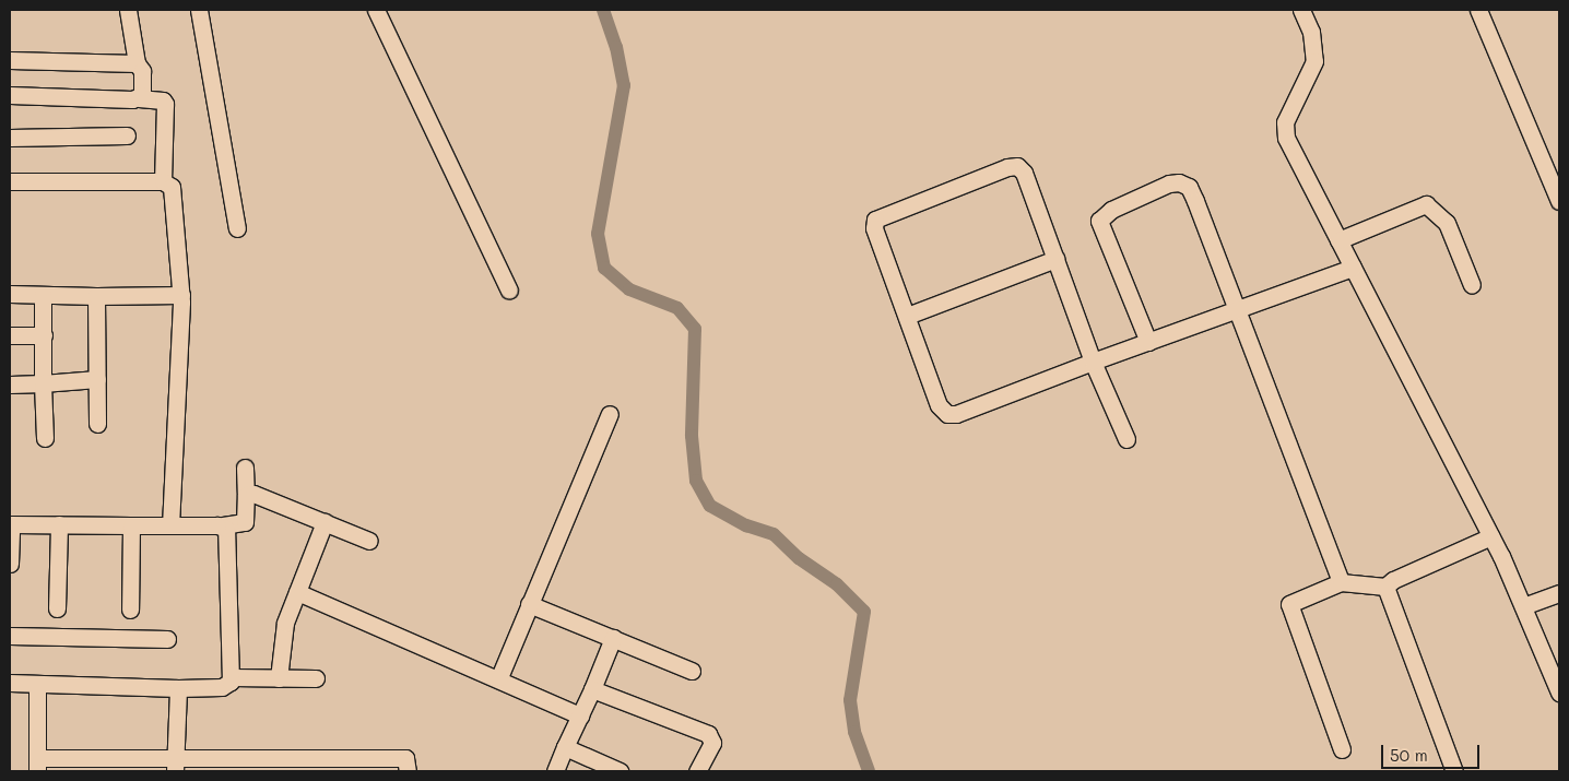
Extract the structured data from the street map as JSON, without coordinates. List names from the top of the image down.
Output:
{
  "scale_bar": "50 m"
}
